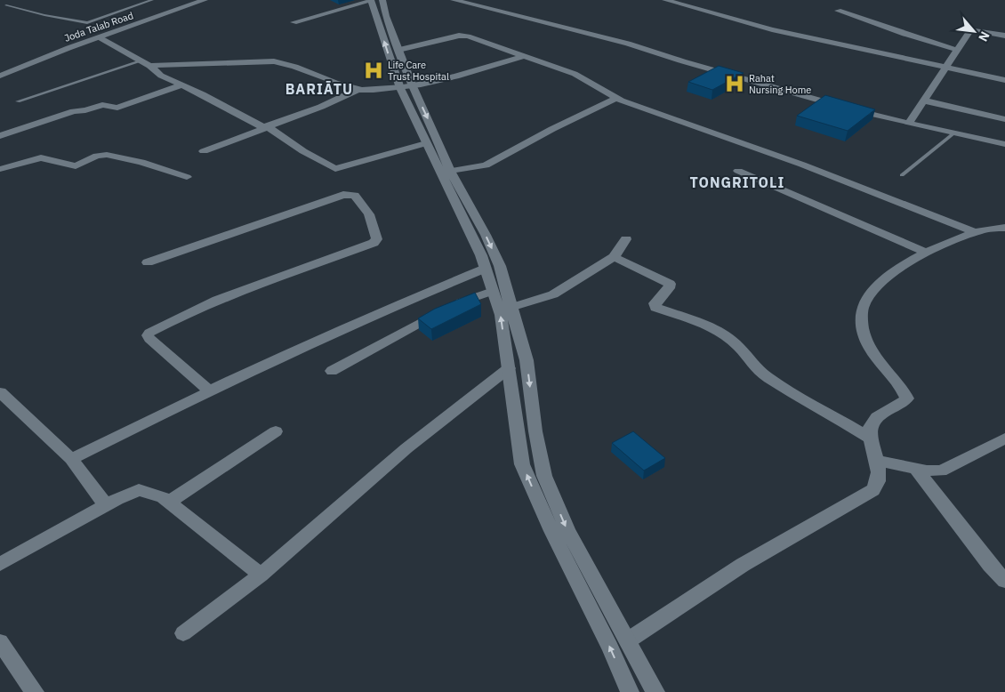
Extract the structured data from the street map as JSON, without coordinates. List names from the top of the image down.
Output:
{
  "streets": {
    "street": ["Joda Talab Road"]
  },
  "districts": ["BARIĀTU", "TONGRITOLI"],
  "places": {
    "hospital": ["Life Care Trust Hospital", "Rahat Nursing Home"]
  },
  "north": "bottom right"
}
